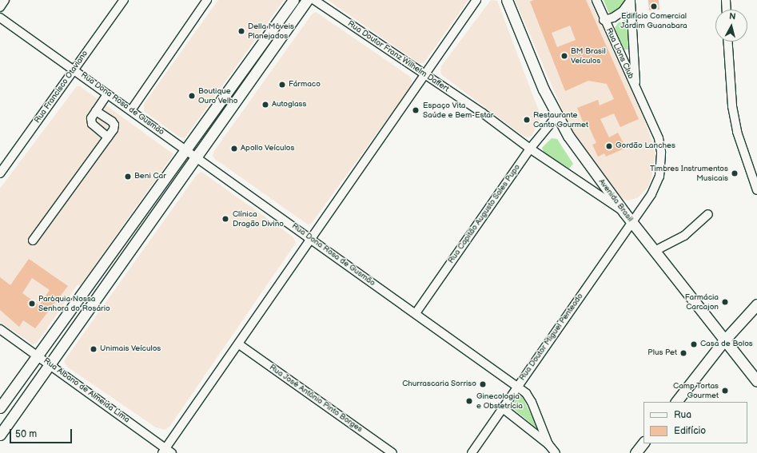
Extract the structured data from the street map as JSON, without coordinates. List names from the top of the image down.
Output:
{
  "streets": {
    "main road": ["Avenida Brasil"],
    "street": [
      "Rua Lions Club",
      "Rua Doutor Franz Wilhelm Daffert",
      "Rua Francisco Otaviano",
      "Rua Dona Rosa de Gusmão",
      "Rua Capitão Augusto Sales Pupo",
      "Rua Doutor Miguel Penteado",
      "Rua Albano de Almeida Lima",
      "Rua José Antônio Pinto Borges"
    ]
  },
  "crossings": [
    ["Rua Lions Club", "Avenida Brasil"],
    ["Rua Lions Club", "Rua Doutor Miguel Penteado"],
    ["Rua Doutor Franz Wilhelm Daffert", "Avenida Brasil"],
    ["Rua Doutor Franz Wilhelm Daffert", "Rua Capitão Augusto Sales Pupo"],
    ["Rua Francisco Otaviano", "Rua Dona Rosa de Gusmão"],
    ["Rua Dona Rosa de Gusmão", "Rua Capitão Augusto Sales Pupo"],
    ["Rua Dona Rosa de Gusmão", "Rua Doutor Miguel Penteado"],
    ["Avenida Brasil", "Rua Capitão Augusto Sales Pupo"],
    ["Avenida Brasil", "Rua Doutor Miguel Penteado"]
  ],
  "places": [
    "Edifício Comercial Jardim Guanabara",
    "Della Móveis Planejados",
    "BM Brasil Veículos",
    "Fármaco",
    "Boutique Ouro Velho",
    "Autoglass",
    "Espaço Vita Saúde e Bem-Estar",
    "Restaurante Canto Gourmet",
    "Gordão Lanches",
    "Apollo Veículos",
    "Timbres Instrumentos Musicais",
    "Beni Car",
    "Clínica Dragão Divino",
    "Farmácia Carcajon",
    "Paróquia Nossa Senhora do Rosário",
    "Casa de Bolos",
    "Unimais Veículos",
    "Plus Pet",
    "Churrascaria Sorriso",
    "Camp Tortas Gourmet",
    "Ginecologia e Obstetrícia"
  ],
  "legend": ["Rua", "Edifício"],
  "scale_bar": "50 m",
  "north": "top"
}
